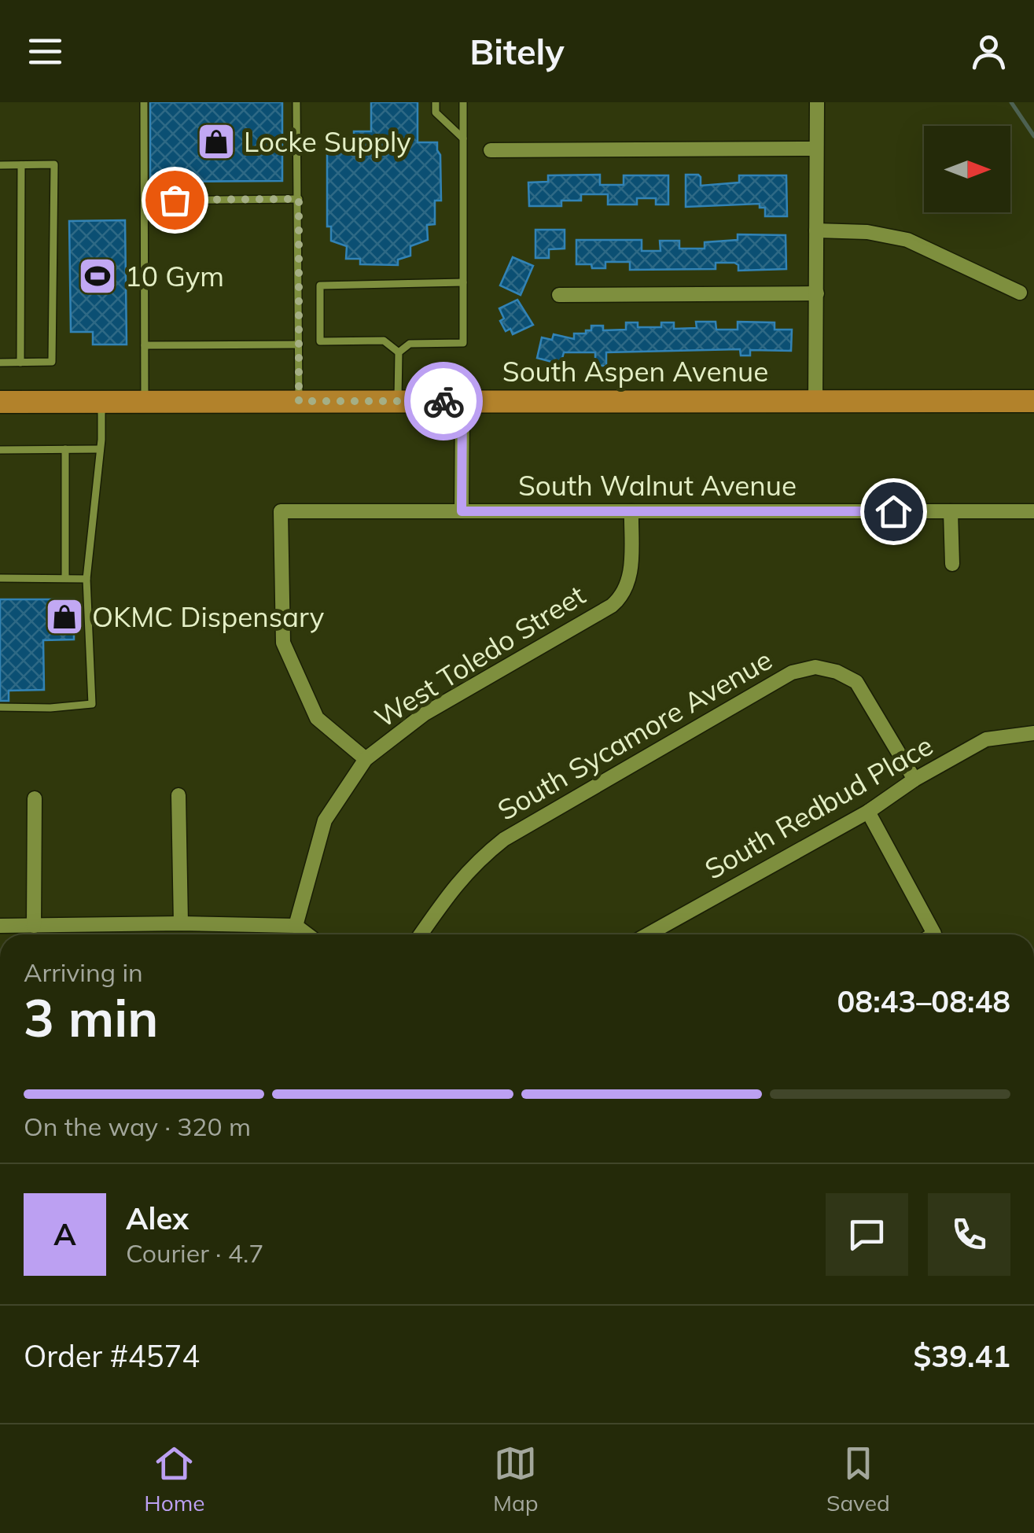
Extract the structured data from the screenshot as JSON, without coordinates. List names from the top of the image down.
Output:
{
  "streets": {
    "main road": ["South Aspen Avenue"],
    "street": [
      "South Walnut Avenue",
      "West Toledo Street",
      "South Sycamore Avenue",
      "South Redbud Place"
    ]
  },
  "crossings": [
    ["South Walnut Avenue", "West Toledo Street"],
    ["South Sycamore Avenue", "South Redbud Place"]
  ],
  "places": {
    "shop": ["Locke Supply", "OKMC Dispensary"],
    "sports": ["10 Gym"]
  },
  "north": "right",
  "page": {
    "header": "Bitely",
    "heading": ["3 min", "Arriving in", "08:43–08:48"],
    "panel": [
      "Alex",
      "Courier · 4.7",
      "Order #4574",
      "$39.41"
    ],
    "bar": "On the way · 320 m",
    "round": "A",
    "tabs": ["Home", "Map", "Saved"]
  }
}
